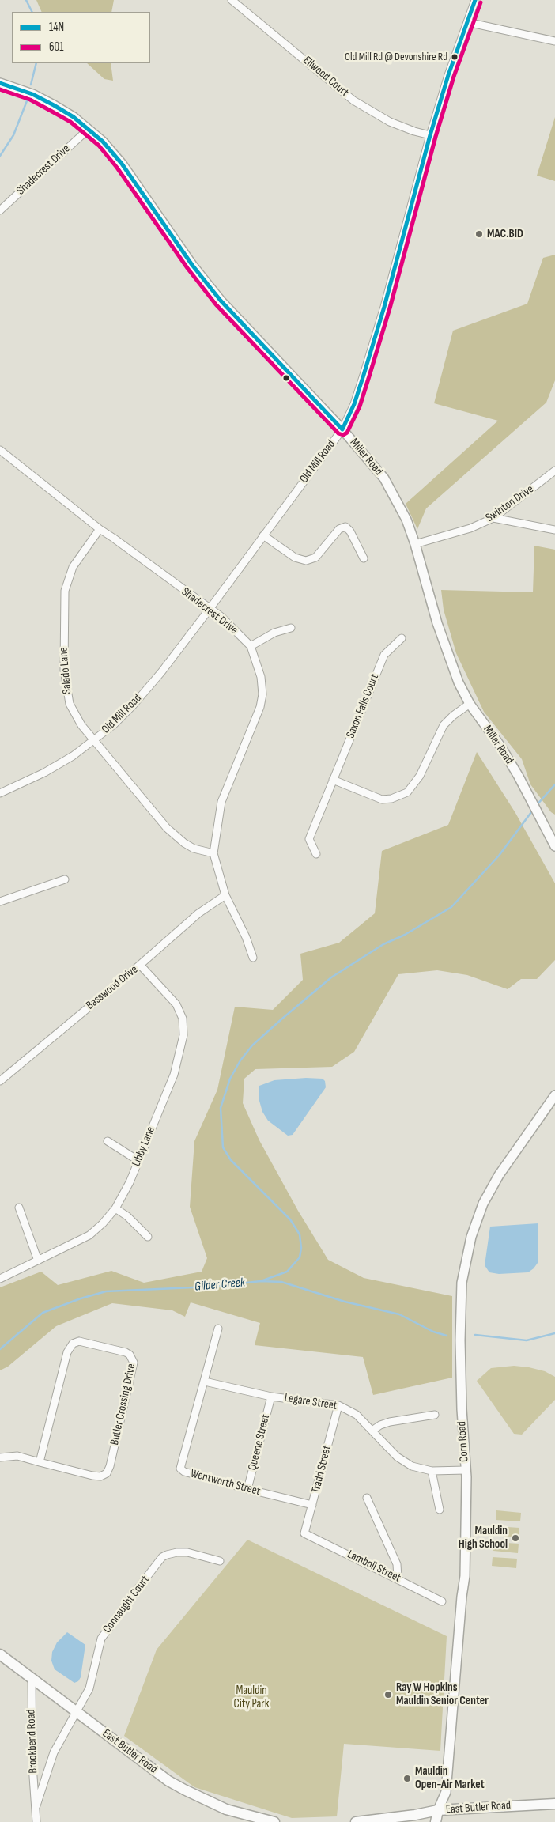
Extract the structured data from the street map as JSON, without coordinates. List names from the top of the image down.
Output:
{
  "streets": {
    "main road": ["East Butler Road"],
    "street": [
      "Ellwood Court",
      "Shadecrest Drive",
      "Miller Road",
      "Old Mill Road",
      "Swinton Drive",
      "Salado Lane",
      "Saxon Falls Court",
      "Basswood Drive",
      "Libby Lane",
      "Legare Street",
      "Butler Crossing Drive",
      "Corn Road",
      "Queene Street",
      "Tradd Street",
      "Wentworth Street",
      "Lamboil Street",
      "Connaught Court",
      "Brookbend Road"
    ]
  },
  "crossings": [
    ["Ellwood Court", "Old Mill Road"],
    ["Shadecrest Drive", "Miller Road"],
    ["Shadecrest Drive", "Old Mill Road"],
    ["Shadecrest Drive", "Salado Lane"],
    ["Shadecrest Drive", "Basswood Drive"],
    ["Miller Road", "Old Mill Road"],
    ["Miller Road", "Swinton Drive"],
    ["Old Mill Road", "Salado Lane"],
    ["Basswood Drive", "Libby Lane"],
    ["Legare Street", "Corn Road"],
    ["Legare Street", "Queene Street"],
    ["Legare Street", "Tradd Street"],
    ["Legare Street", "Wentworth Street"],
    ["Corn Road", "East Butler Road"],
    ["Queene Street", "Wentworth Street"],
    ["Tradd Street", "Wentworth Street"],
    ["Tradd Street", "Lamboil Street"],
    ["Connaught Court", "Brookbend Road"],
    ["Connaught Court", "East Butler Road"],
    ["Brookbend Road", "East Butler Road"]
  ],
  "water": ["Gilder Creek"],
  "parks": ["Mauldin City Park"],
  "places": [
    "Old Mill Rd @ Devonshire Rd",
    "MAC.BID",
    "Mauldin High School",
    "Ray W Hopkins Mauldin Senior Center",
    "Mauldin Open-Air Market"
  ],
  "lines": ["transit line 14N", "transit line 601"],
  "legend": ["14N", "601"]
}
